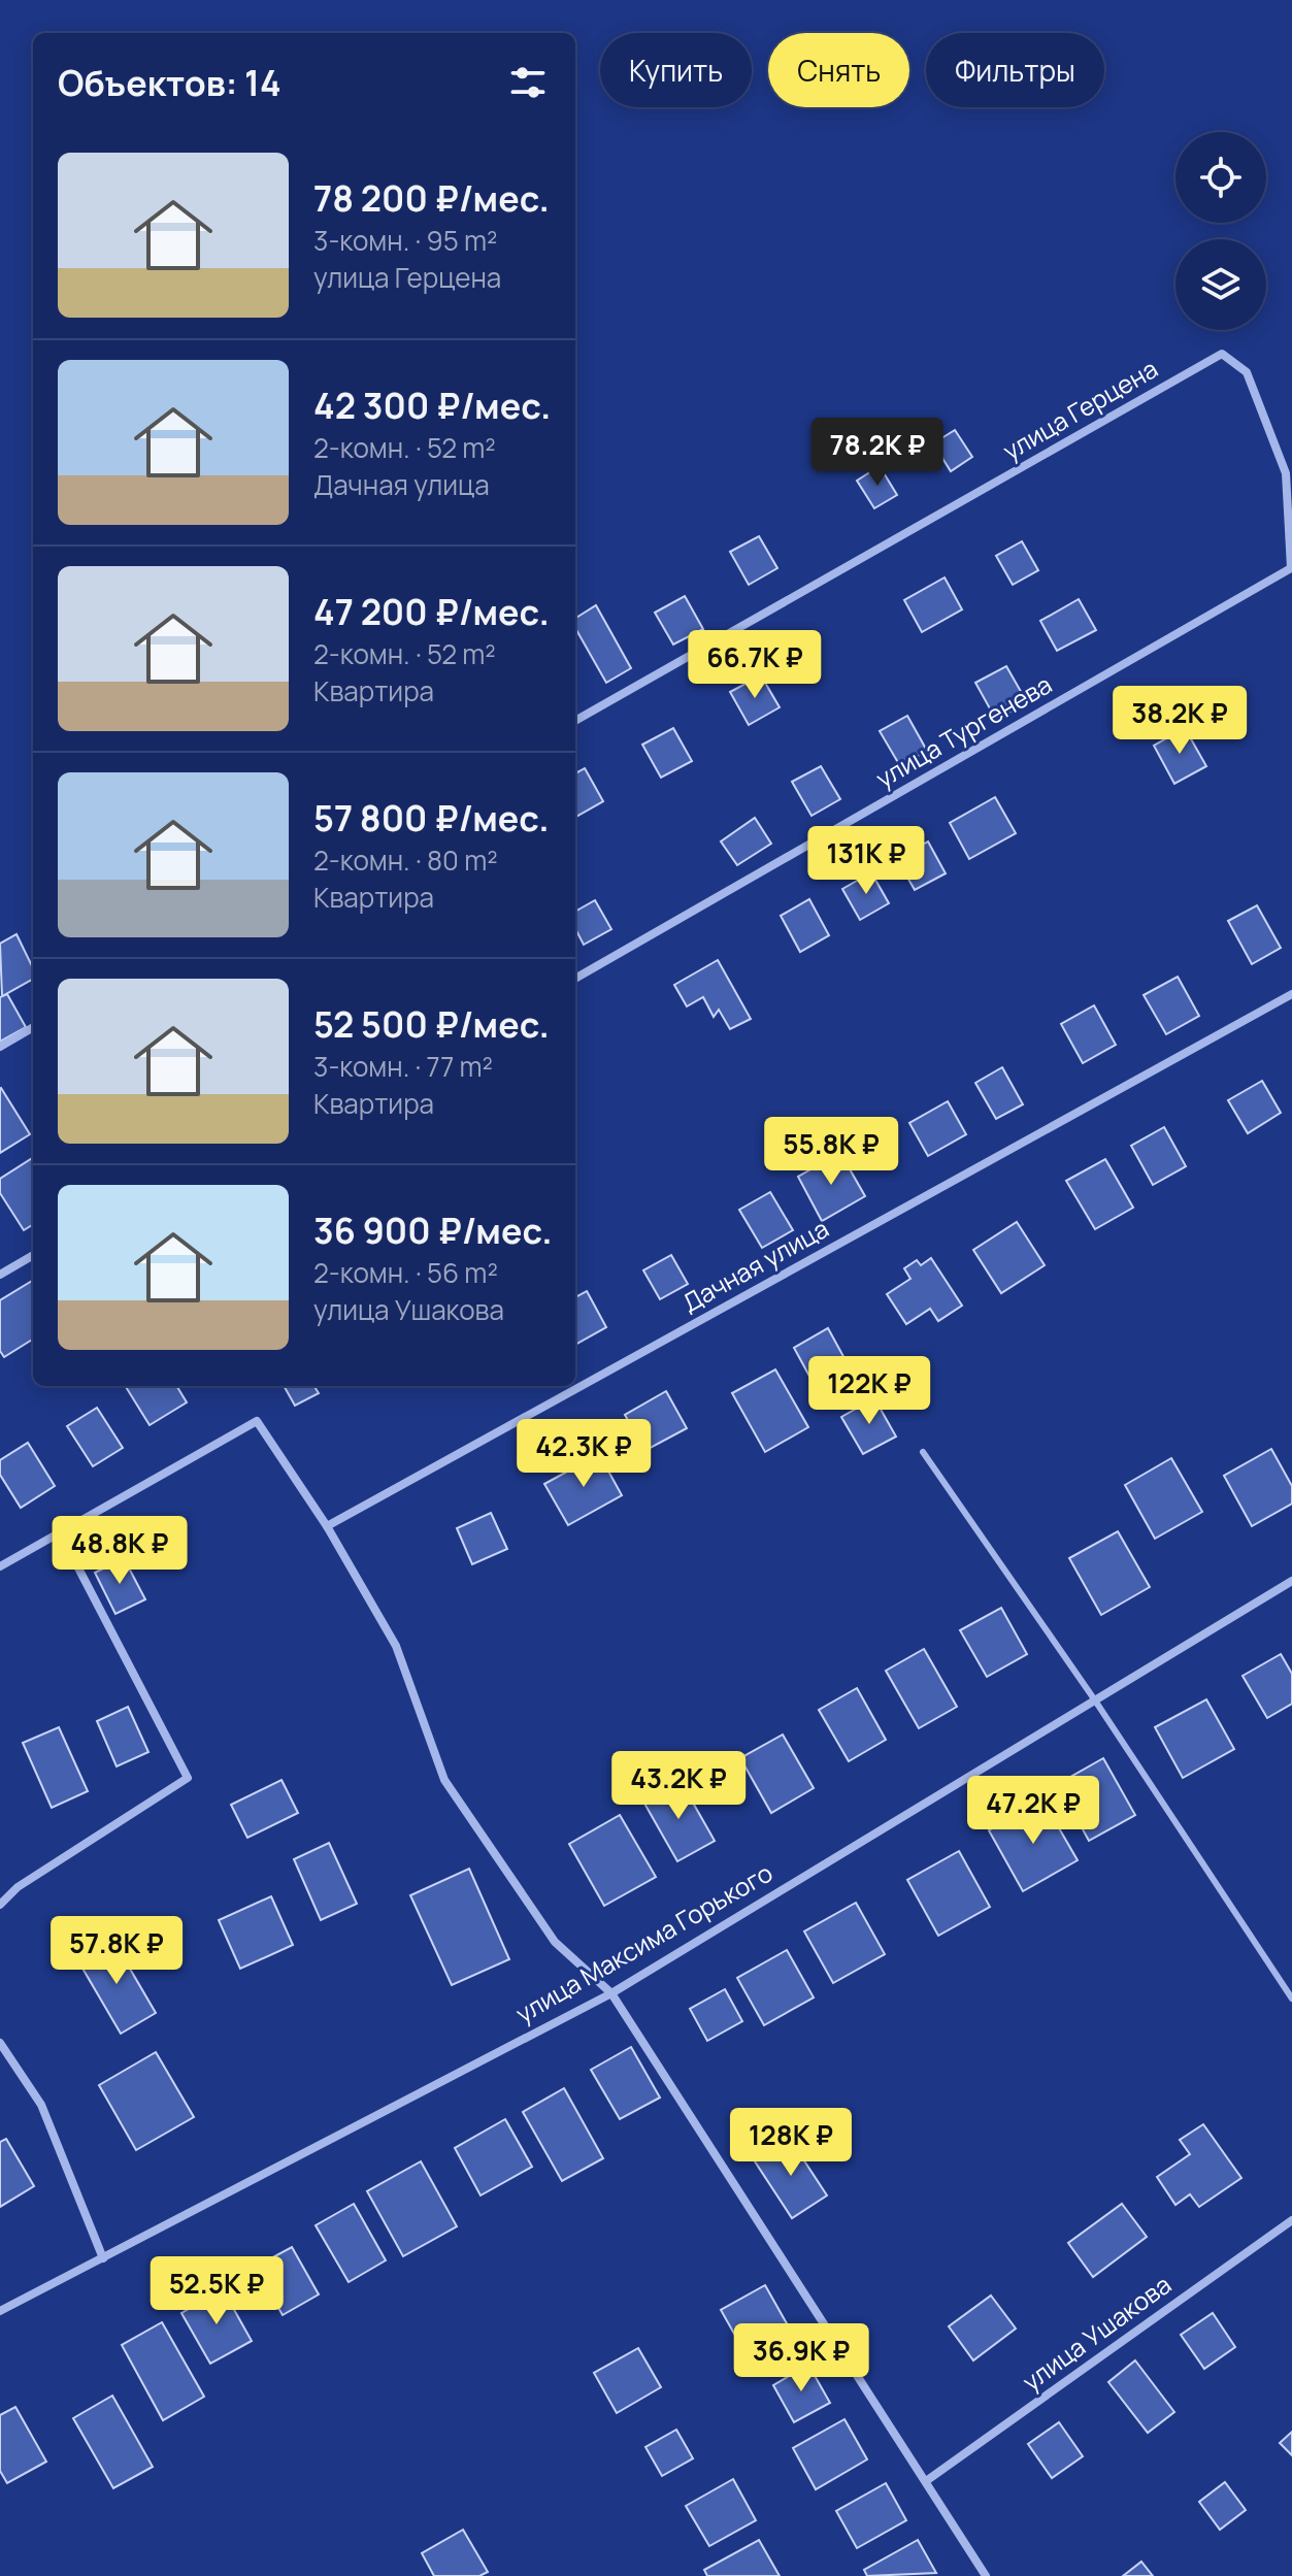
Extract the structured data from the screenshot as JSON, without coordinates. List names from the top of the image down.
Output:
{
  "streets": {
    "street": [
      "улица Герцена",
      "улица Тургенева",
      "Дачная улица",
      "улица Максима Горького",
      "улица Ушакова"
    ]
  },
  "crossings": [
    ["улица Герцена", "улица Тургенева"]
  ],
  "page": {
    "chip": ["Купить", "Снять", "Фильтры"],
    "heading": "Объектов: 14",
    "list": [
      {
        "name": "78 200 ₽/мес.",
        "note": "3-комн. · 95 m² · улица Герцена"
      },
      {
        "name": "42 300 ₽/мес.",
        "note": "2-комн. · 52 m² · Дачная улица"
      },
      {
        "name": "47 200 ₽/мес.",
        "note": "2-комн. · 52 m² · Квартира"
      },
      {
        "name": "57 800 ₽/мес.",
        "note": "2-комн. · 80 m² · Квартира"
      },
      {
        "name": "52 500 ₽/мес.",
        "note": "3-комн. · 77 m² · Квартира"
      },
      {
        "name": "36 900 ₽/мес.",
        "note": "2-комн. · 56 m² · улица Ушакова"
      }
    ],
    "price": [
      "78.2K ₽",
      "66.7K ₽",
      "38.2K ₽",
      "131K ₽",
      "55.8K ₽",
      "122K ₽",
      "42.3K ₽",
      "48.8K ₽",
      "43.2K ₽",
      "47.2K ₽",
      "57.8K ₽",
      "128K ₽",
      "52.5K ₽",
      "36.9K ₽"
    ]
  }
}
